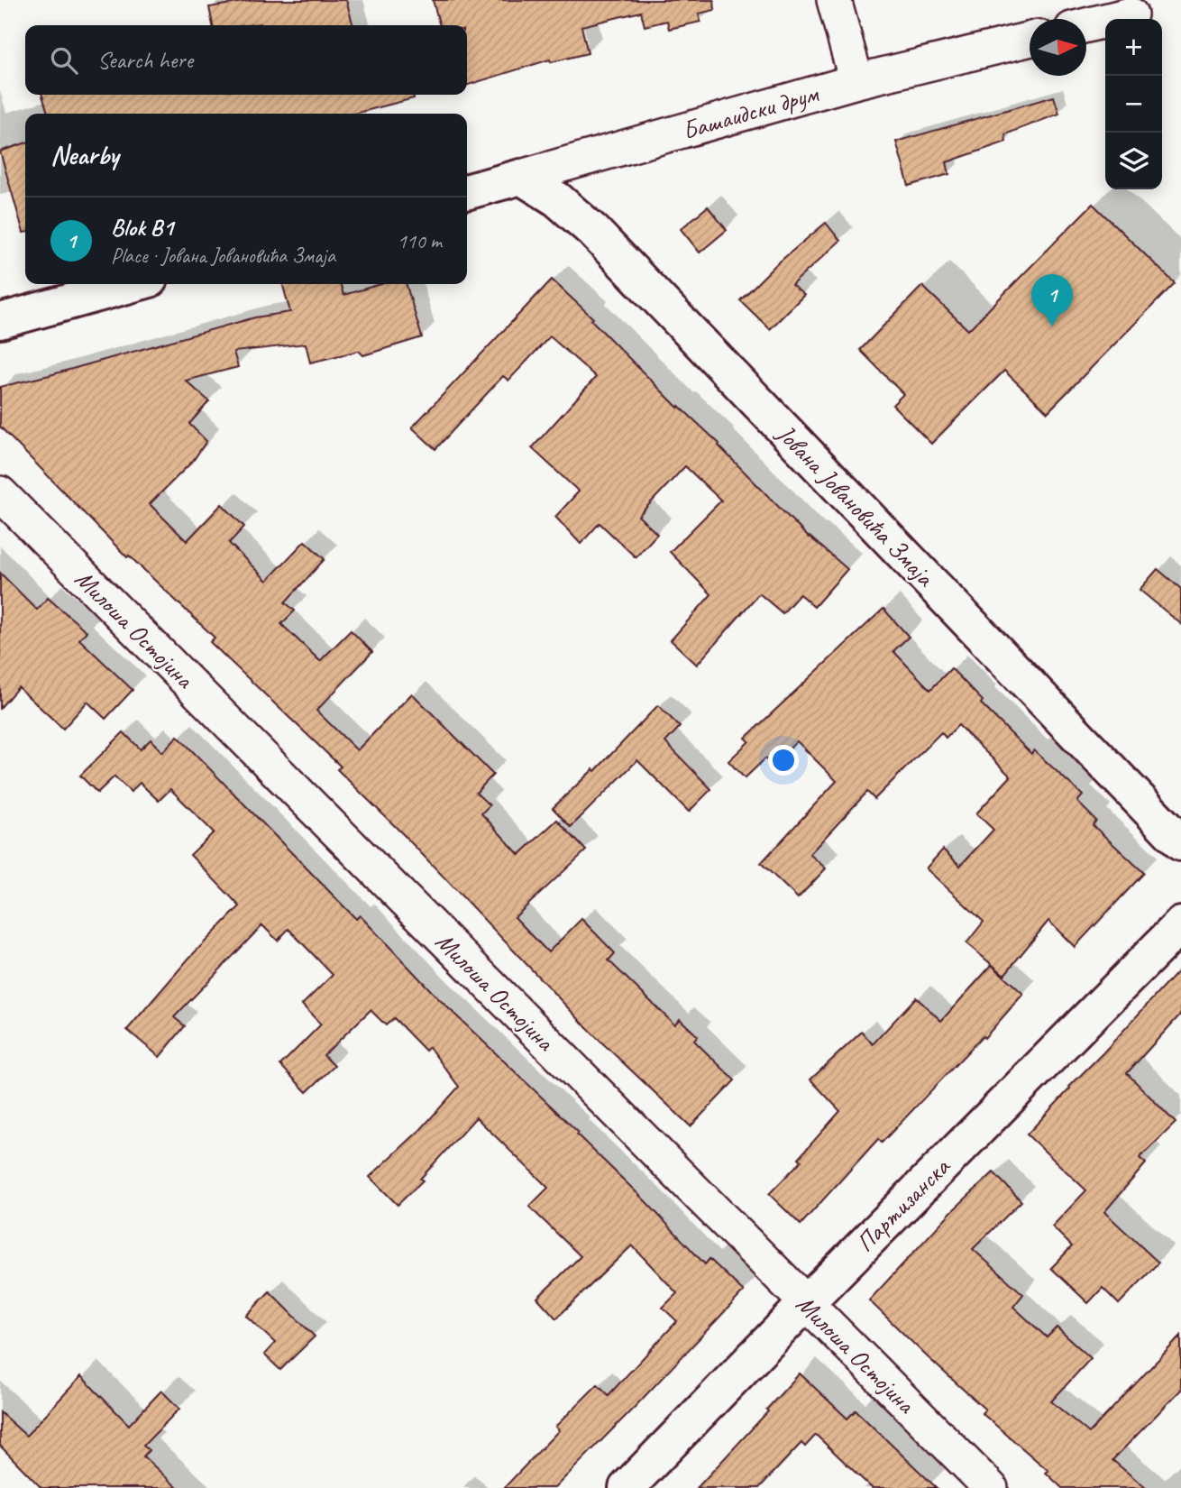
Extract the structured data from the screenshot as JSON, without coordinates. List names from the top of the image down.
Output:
{
  "streets": {
    "street": [
      "Башаидски друм",
      "Јована Јовановића Змаја",
      "Милоша Остојина",
      "Партизанска"
    ]
  },
  "crossings": [
    ["Башаидски друм", "Јована Јовановића Змаја"],
    ["Милоша Остојина", "Партизанска"]
  ],
  "north": "right",
  "page": {
    "map_buttons": ["+", "−"],
    "search": "Search here",
    "heading": "Nearby",
    "list": [
      {
        "mark": "1",
        "name": "Blok B1",
        "note": "Place · Јована Јовановића Змаја",
        "value": "110 m"
      }
    ],
    "pins": "1"
  }
}
